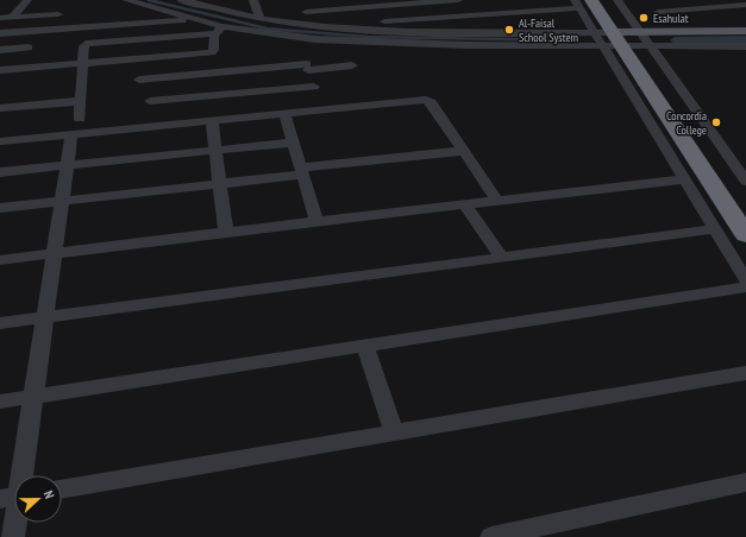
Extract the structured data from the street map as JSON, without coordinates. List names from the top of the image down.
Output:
{
  "places": ["Esahulat", "Al-Faisal School System", "Concordia College"],
  "north": "right"
}
